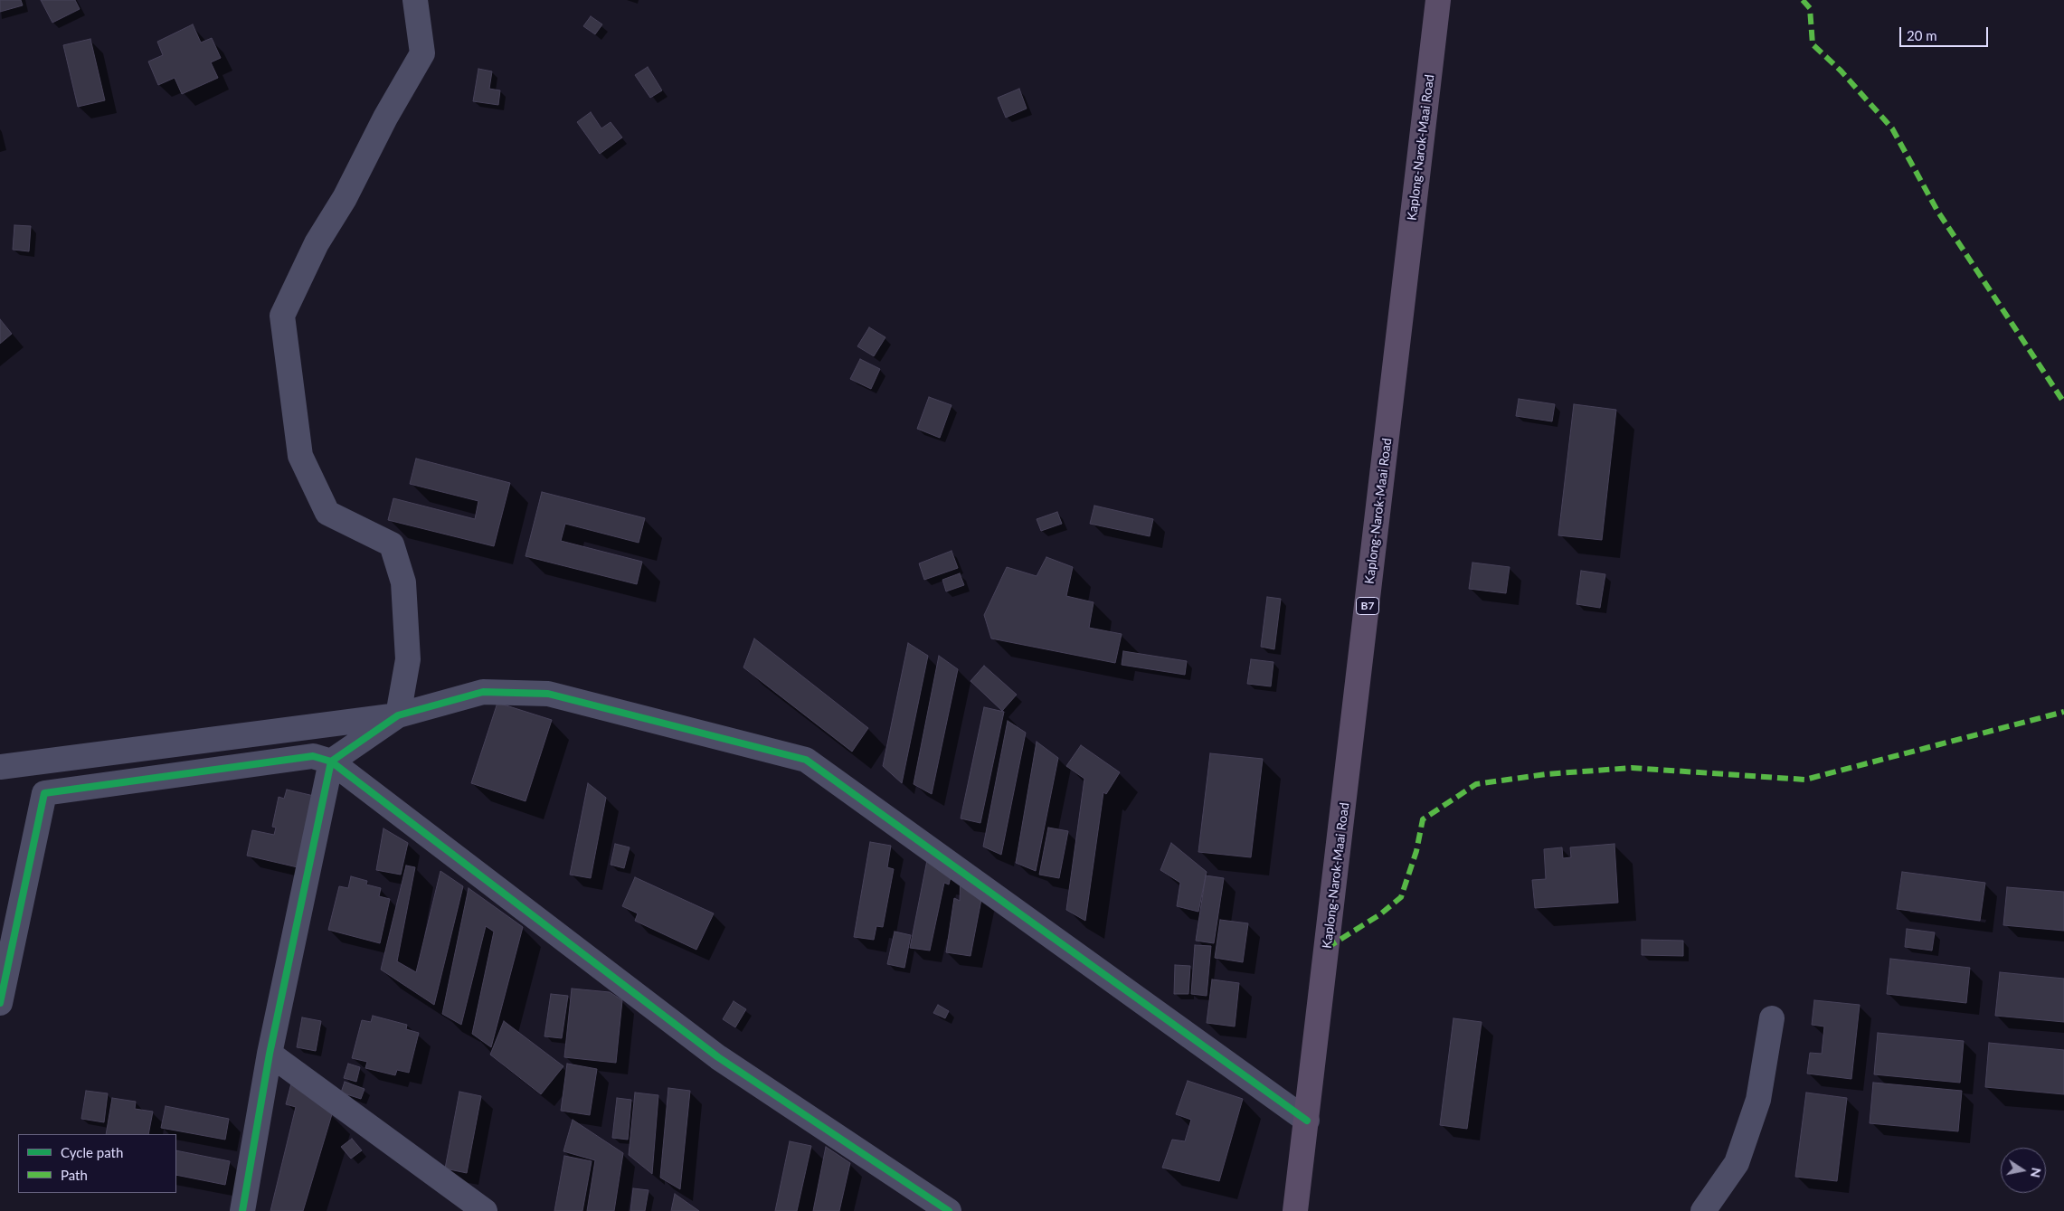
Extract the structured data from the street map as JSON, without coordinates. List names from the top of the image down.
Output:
{
  "streets": {
    "highway": ["Kaplong-Narok-Maai Road", "B7"]
  },
  "legend": ["Cycle path", "Path"],
  "scale_bar": "20 m",
  "north": "right"
}
